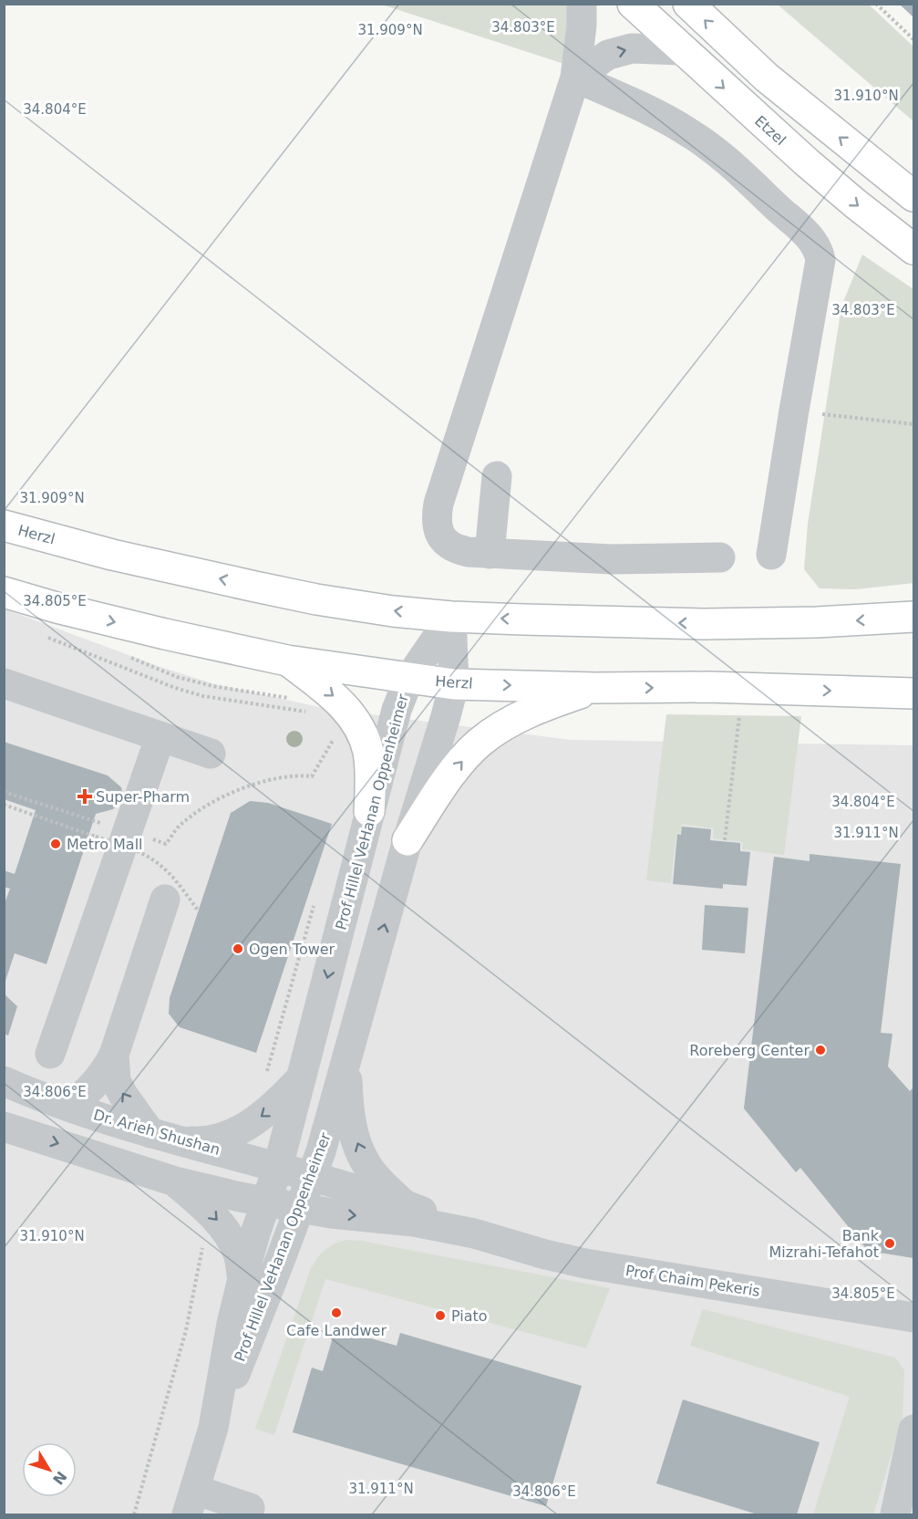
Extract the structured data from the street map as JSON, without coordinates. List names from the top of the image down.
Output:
{
  "streets": {
    "main road": ["Etzel", "Herzl"],
    "street": ["Prof Hillel VeHanan Oppenheimer", "Dr. Arieh Shushan", "Prof Chaim Pekeris"]
  },
  "crossings": [
    ["Herzl", "Prof Hillel VeHanan Oppenheimer"],
    ["Prof Hillel VeHanan Oppenheimer", "Dr. Arieh Shushan"],
    ["Prof Hillel VeHanan Oppenheimer", "Prof Chaim Pekeris"],
    ["Dr. Arieh Shushan", "Prof Chaim Pekeris"]
  ],
  "places": {
    "health": ["Super-Pharm"],
    "other": [
      "Metro Mall",
      "Ogen Tower",
      "Roreberg Center",
      "Bank Mizrahi-Tefahot",
      "Cafe Landwer",
      "Piato"
    ]
  },
  "north": "bottom right",
  "coordinates": [
    "34.803°E",
    "31.909°N",
    "31.910°N",
    "34.804°E",
    "34.805°E",
    "31.911°N",
    "34.806°E"
  ]
}
